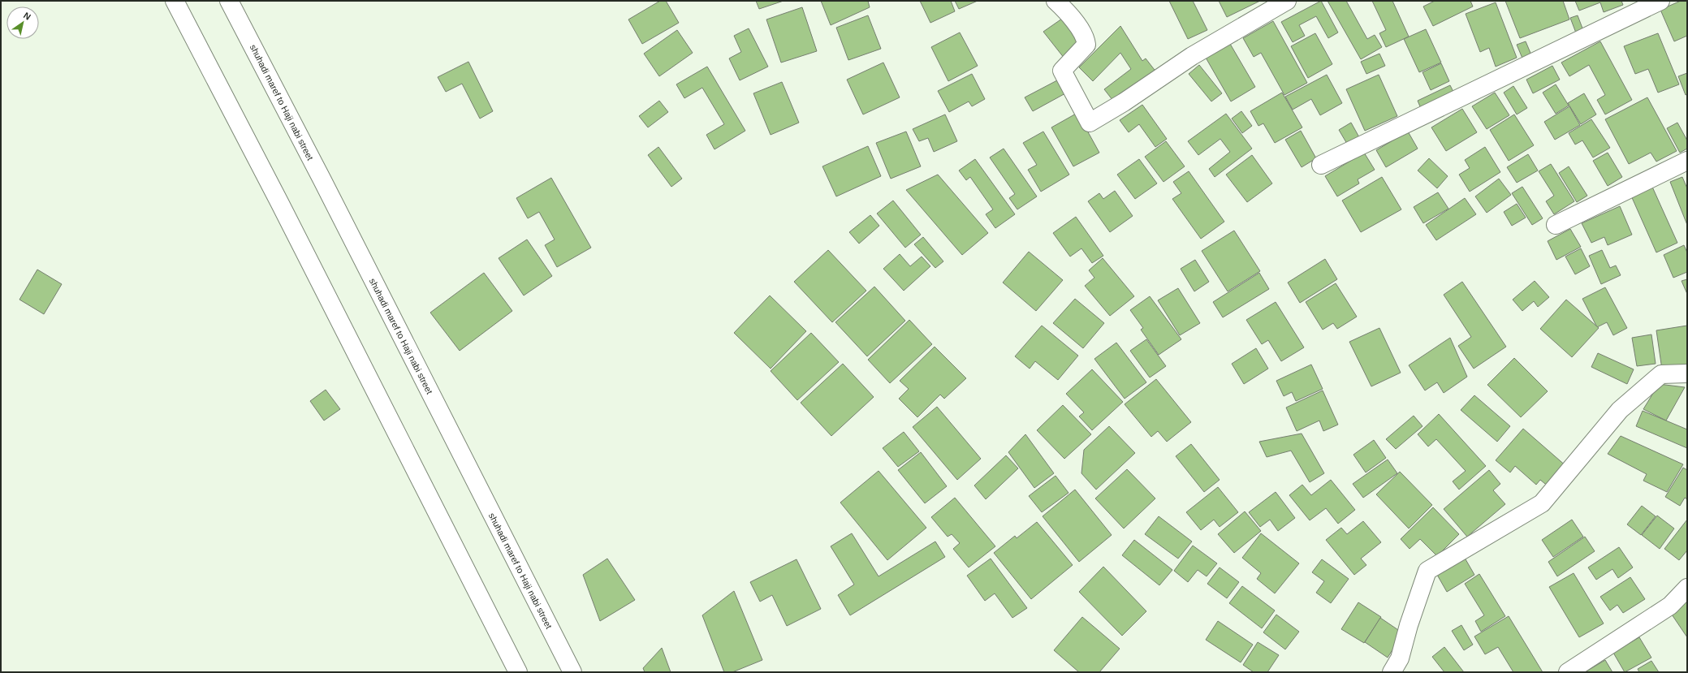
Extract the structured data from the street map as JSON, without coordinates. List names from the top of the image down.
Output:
{
  "streets": {
    "main road": ["shuhadi maref to Haji nabi street"]
  },
  "north": "top right"
}
